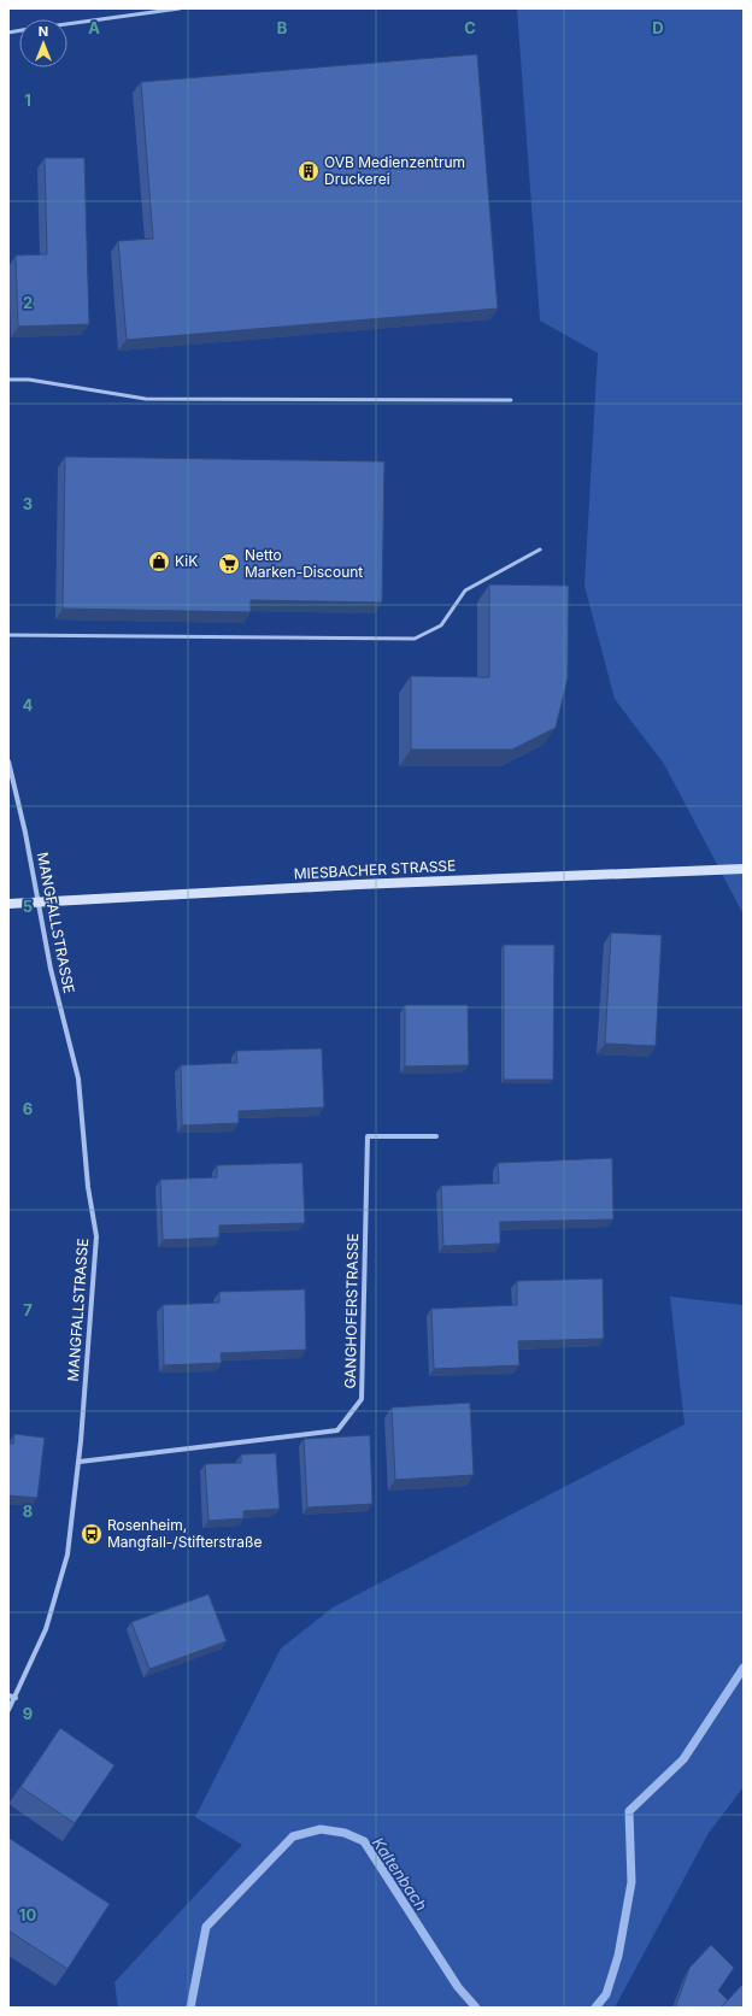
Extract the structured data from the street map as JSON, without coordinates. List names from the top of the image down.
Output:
{
  "streets": {
    "main road": ["MIESBACHER STRASSE"],
    "street": ["MANGFALLSTRASSE", "GANGHOFERSTRASSE"]
  },
  "crossings": [
    ["MIESBACHER STRASSE", "MANGFALLSTRASSE"],
    ["MANGFALLSTRASSE", "GANGHOFERSTRASSE"]
  ],
  "water": ["Kaltenbach"],
  "places": {
    "building": ["OVB Medienzentrum Druckerei"],
    "shop": ["KiK"],
    "supermarket": ["Netto Marken-Discount"],
    "bus stop": ["Rosenheim, Mangfall-/Stifterstraße"]
  },
  "north": "top",
  "grid": {
    "columns": [
      "A",
      "B",
      "C",
      "D"
    ],
    "rows": [
      "1",
      "2",
      "3",
      "4",
      "5",
      "6",
      "7",
      "8",
      "9",
      "10"
    ]
  }
}
